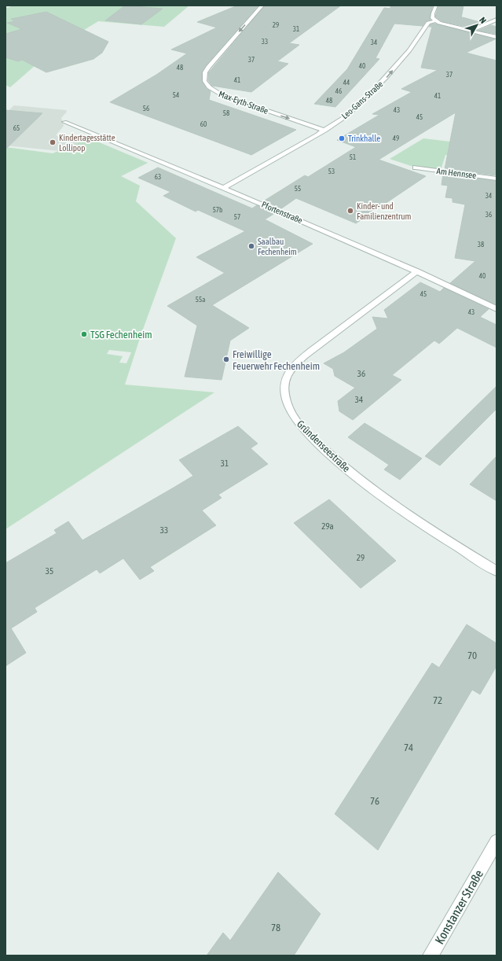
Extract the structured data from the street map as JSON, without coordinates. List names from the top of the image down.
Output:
{
  "streets": {
    "street": [
      "Leo-Gans-Straße",
      "Max-Eyth-Straße",
      "Am Hennsee",
      "Pfortenstraße",
      "Gründenseestraße",
      "Konstanzer Straße"
    ]
  },
  "crossings": [
    ["Leo-Gans-Straße", "Max-Eyth-Straße"],
    ["Leo-Gans-Straße", "Pfortenstraße"],
    ["Pfortenstraße", "Gründenseestraße"]
  ],
  "one_way": ["Leo-Gans-Straße"],
  "places": [
    "Trinkhalle",
    "Kindertagesstätte Lollipop",
    "Kinder- und Familienzentrum",
    "Saalbau Fechenheim",
    "TSG Fechenheim",
    "Freiwillige Feuerwehr Fechenheim"
  ],
  "house_numbers": [
    "29",
    "31",
    "33",
    "34",
    "37",
    "40",
    "48",
    "37",
    "41",
    "44",
    "46",
    "54",
    "41",
    "48",
    "56",
    "43",
    "58",
    "45",
    "60",
    "65",
    "49",
    "51",
    "53",
    "63",
    "55",
    "34",
    "57b",
    "36",
    "57",
    "38",
    "40",
    "45",
    "55a",
    "43",
    "36",
    "34",
    "31",
    "29a",
    "33",
    "29",
    "35",
    "70",
    "72",
    "74",
    "76",
    "78"
  ],
  "north": "top right"
}
